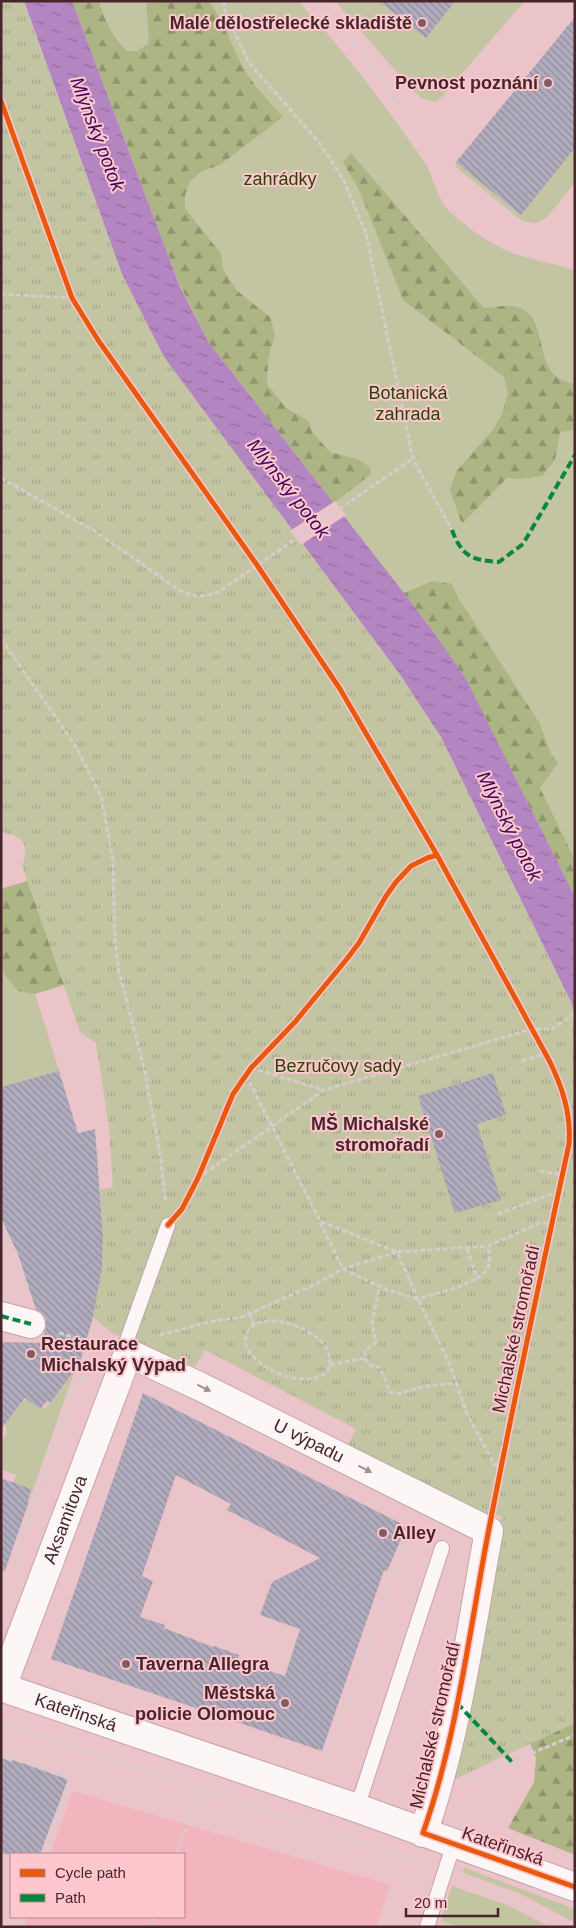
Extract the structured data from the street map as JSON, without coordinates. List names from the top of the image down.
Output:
{
  "streets": {
    "street": [
      "Michalské stromořadí",
      "U výpadu",
      "Aksamitova",
      "Kateřinská"
    ]
  },
  "crossings": [
    ["Michalské stromořadí", "U výpadu"],
    ["Michalské stromořadí", "Kateřinská"],
    ["U výpadu", "Aksamitova"],
    ["Aksamitova", "Kateřinská"]
  ],
  "one_way": ["U výpadu"],
  "water": ["Mlýnský potok"],
  "parks": ["zahrádky", "Botanická zahrada", "Bezručovy sady"],
  "places": [
    "Malé dělostřelecké skladiště",
    "Pevnost poznání",
    "MŠ Michalské stromořadí",
    "Restaurace Michalský Výpad",
    "Alley",
    "Taverna Allegra",
    "Městská policie Olomouc"
  ],
  "legend": ["Cycle path", "Path"],
  "scale_bar": "20 m"
}
